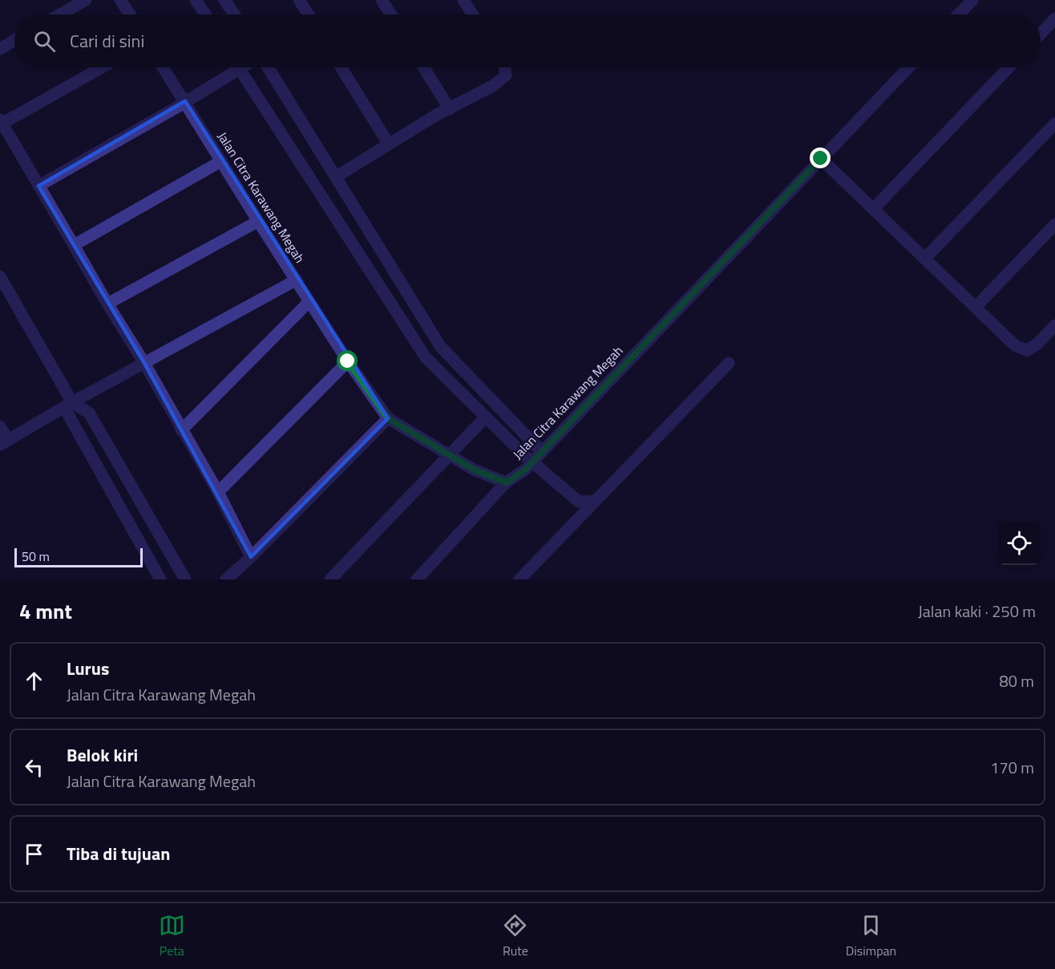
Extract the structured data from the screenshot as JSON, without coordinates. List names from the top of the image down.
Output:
{
  "streets": {
    "street": ["Jalan Citra Karawang Megah"]
  },
  "scale_bar": "50 m",
  "page": {
    "search": "Cari di sini",
    "scale": "50 m",
    "heading": ["4 mnt", "Jalan kaki · 250 m"],
    "list": [
      ["Lurus", "Jalan Citra Karawang Megah", "80 m"],
      ["Belok kiri", "Jalan Citra Karawang Megah", "170 m"],
      "Tiba di tujuan"
    ],
    "nav": ["Peta", "Rute", "Disimpan"]
  }
}
